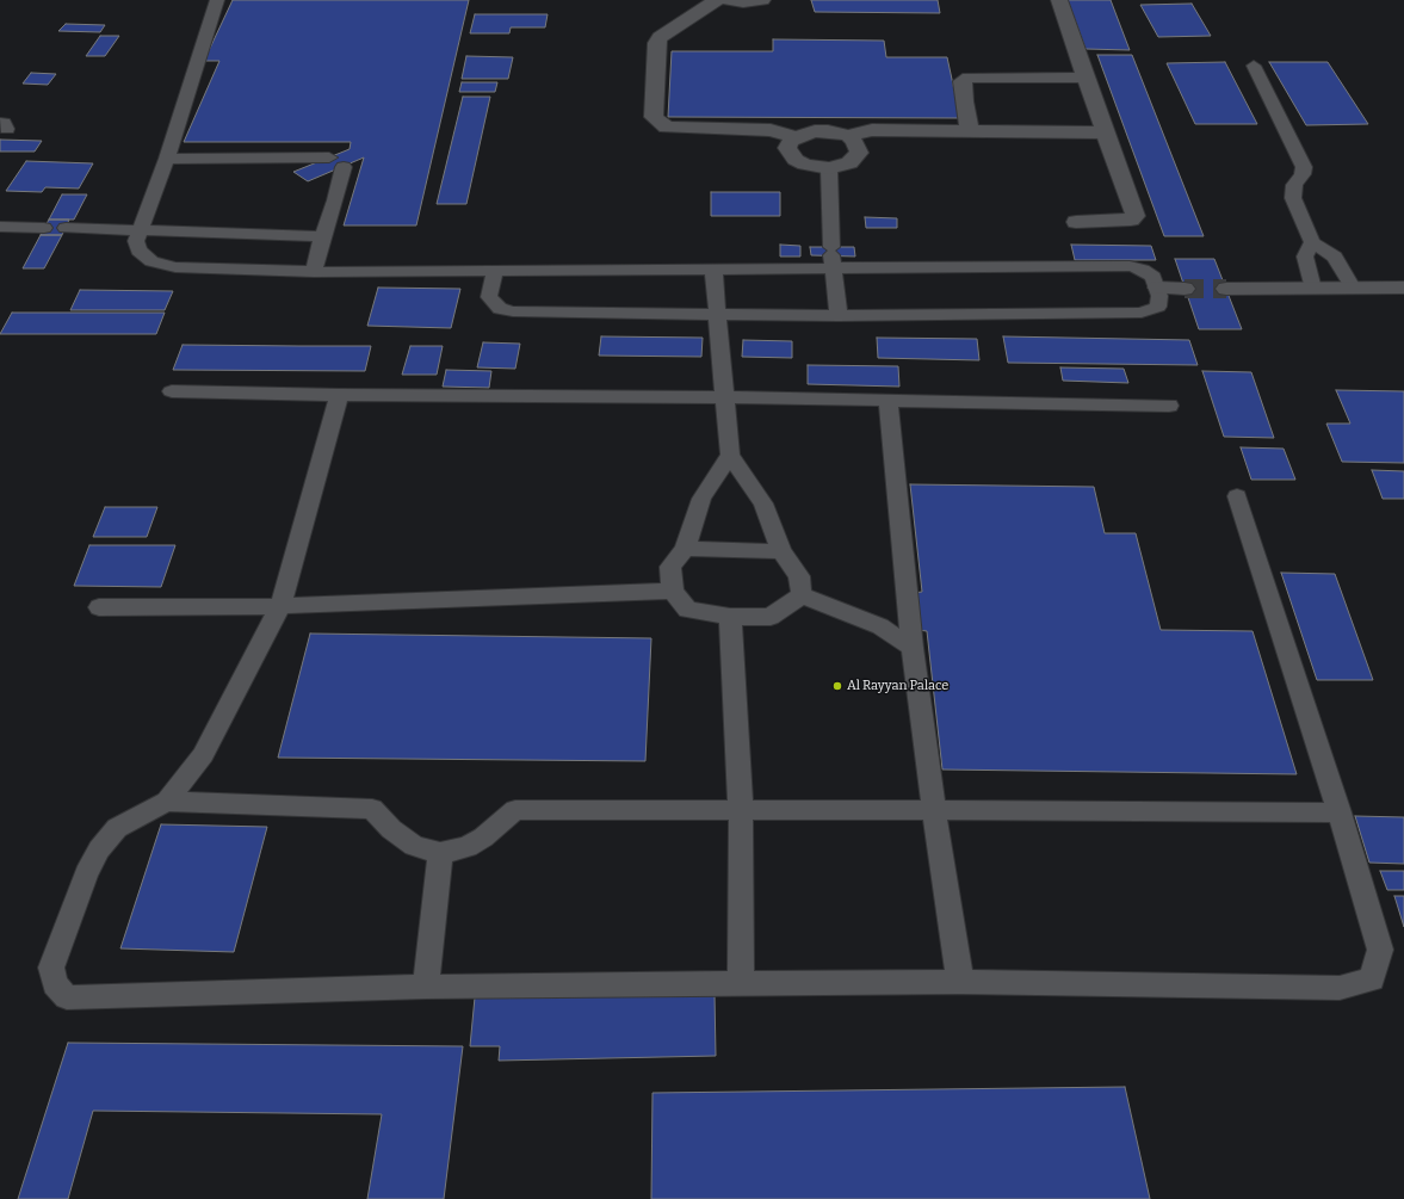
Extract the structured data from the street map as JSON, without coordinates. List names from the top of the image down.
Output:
{
  "places": ["Al Rayyan Palace"]
}
